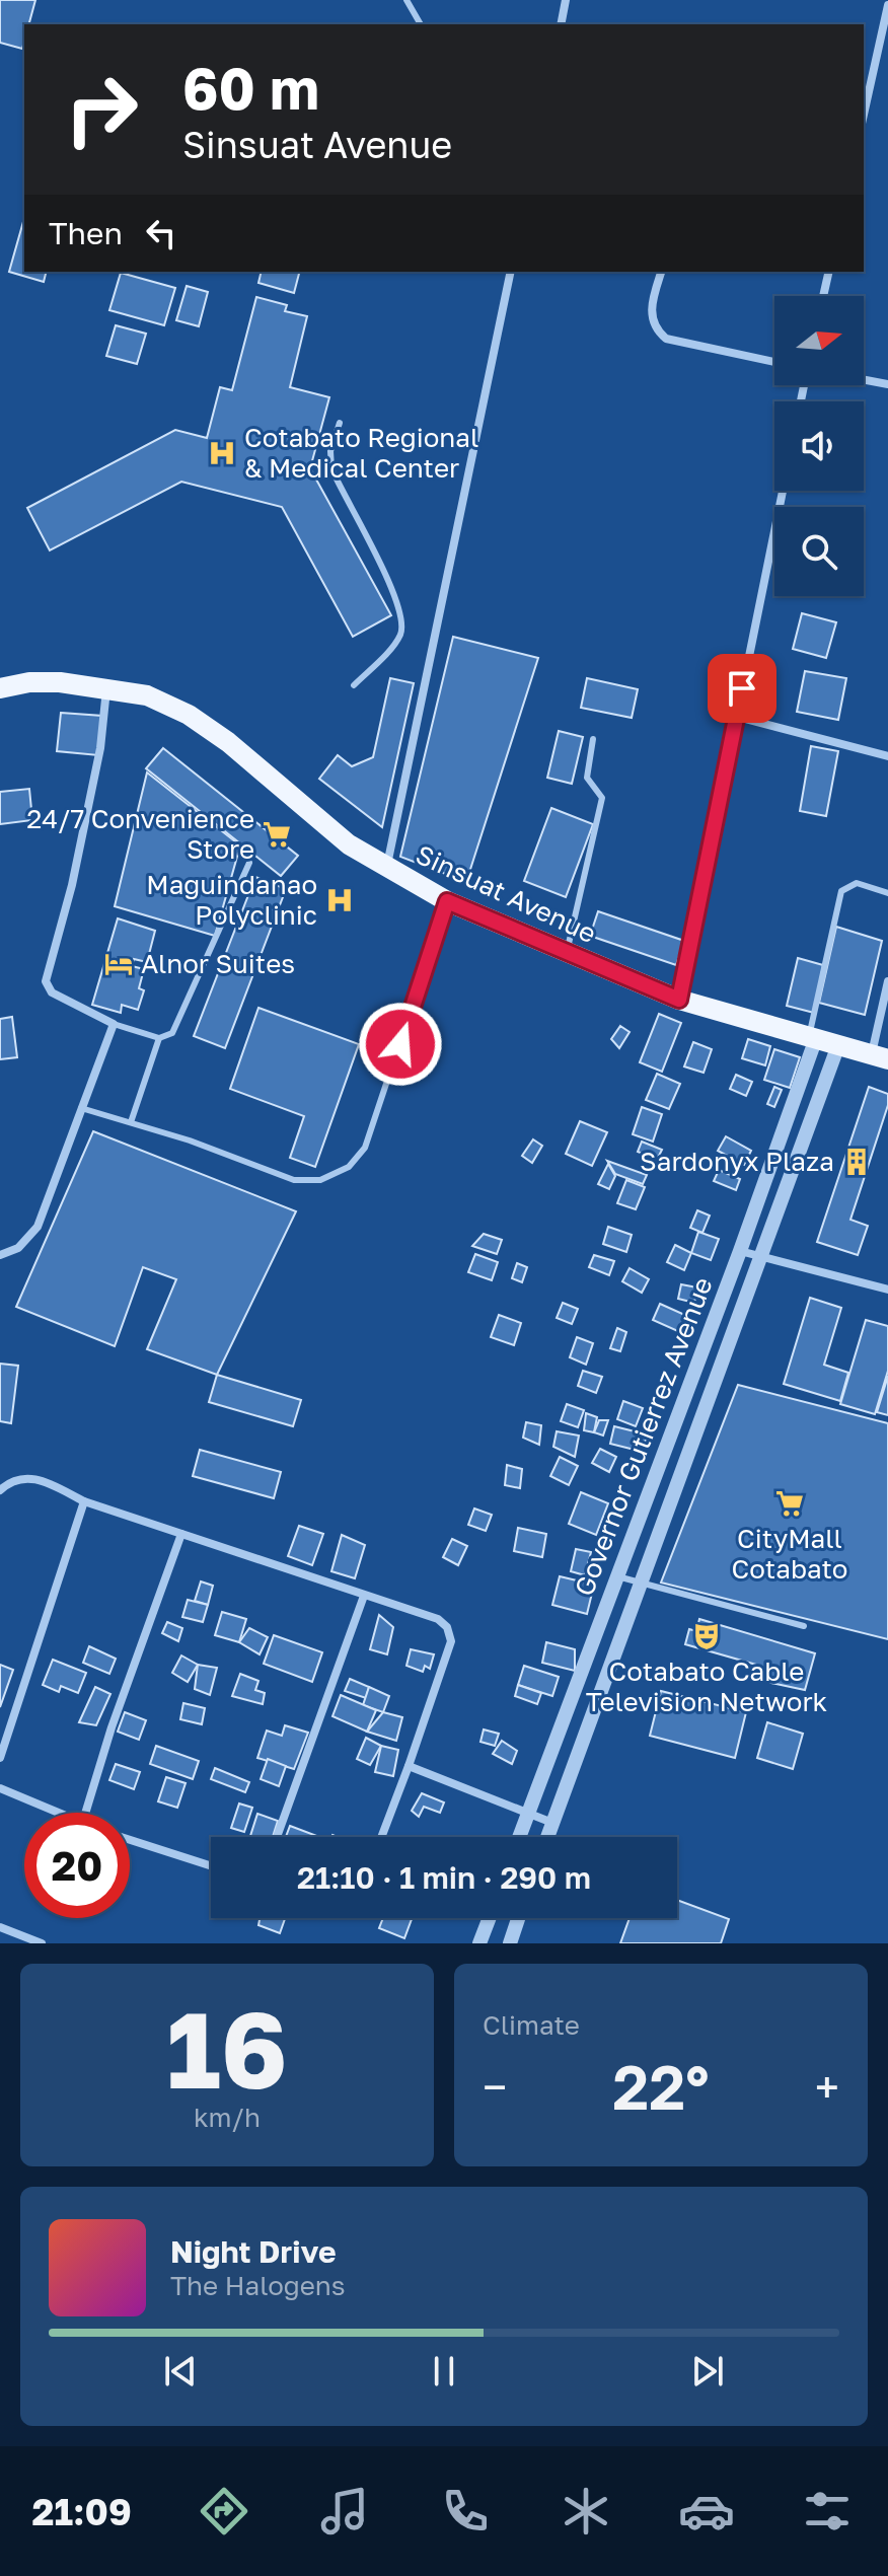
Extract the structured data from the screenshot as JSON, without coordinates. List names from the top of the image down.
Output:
{
  "streets": {
    "main road": ["Sinsuat Avenue"],
    "street": ["Governor Gutierrez Avenue"]
  },
  "crossings": [
    ["Sinsuat Avenue", "Governor Gutierrez Avenue"]
  ],
  "places": {
    "hospital": ["Cotabato Regional & Medical Center", "Maguindanao Polyclinic"],
    "supermarket": ["24/7 Convenience Store", "CityMall Cotabato"],
    "hotel": ["Alnor Suites"],
    "building": ["Sardonyx Plaza"],
    "theatre": ["Cotabato Cable Television Network"]
  },
  "north": "right",
  "page": {
    "turn": ["60 m", "Sinsuat Avenue"],
    "then": "Then",
    "limit": "20",
    "trip": "21:10 · 1 min · 290 m",
    "tile": [
      ["16", "km/h"],
      "Climate"
    ],
    "heat": ["−", "22°", "+"],
    "song": ["Night Drive", "The Halogens"],
    "tabs": "21:09"
  }
}
